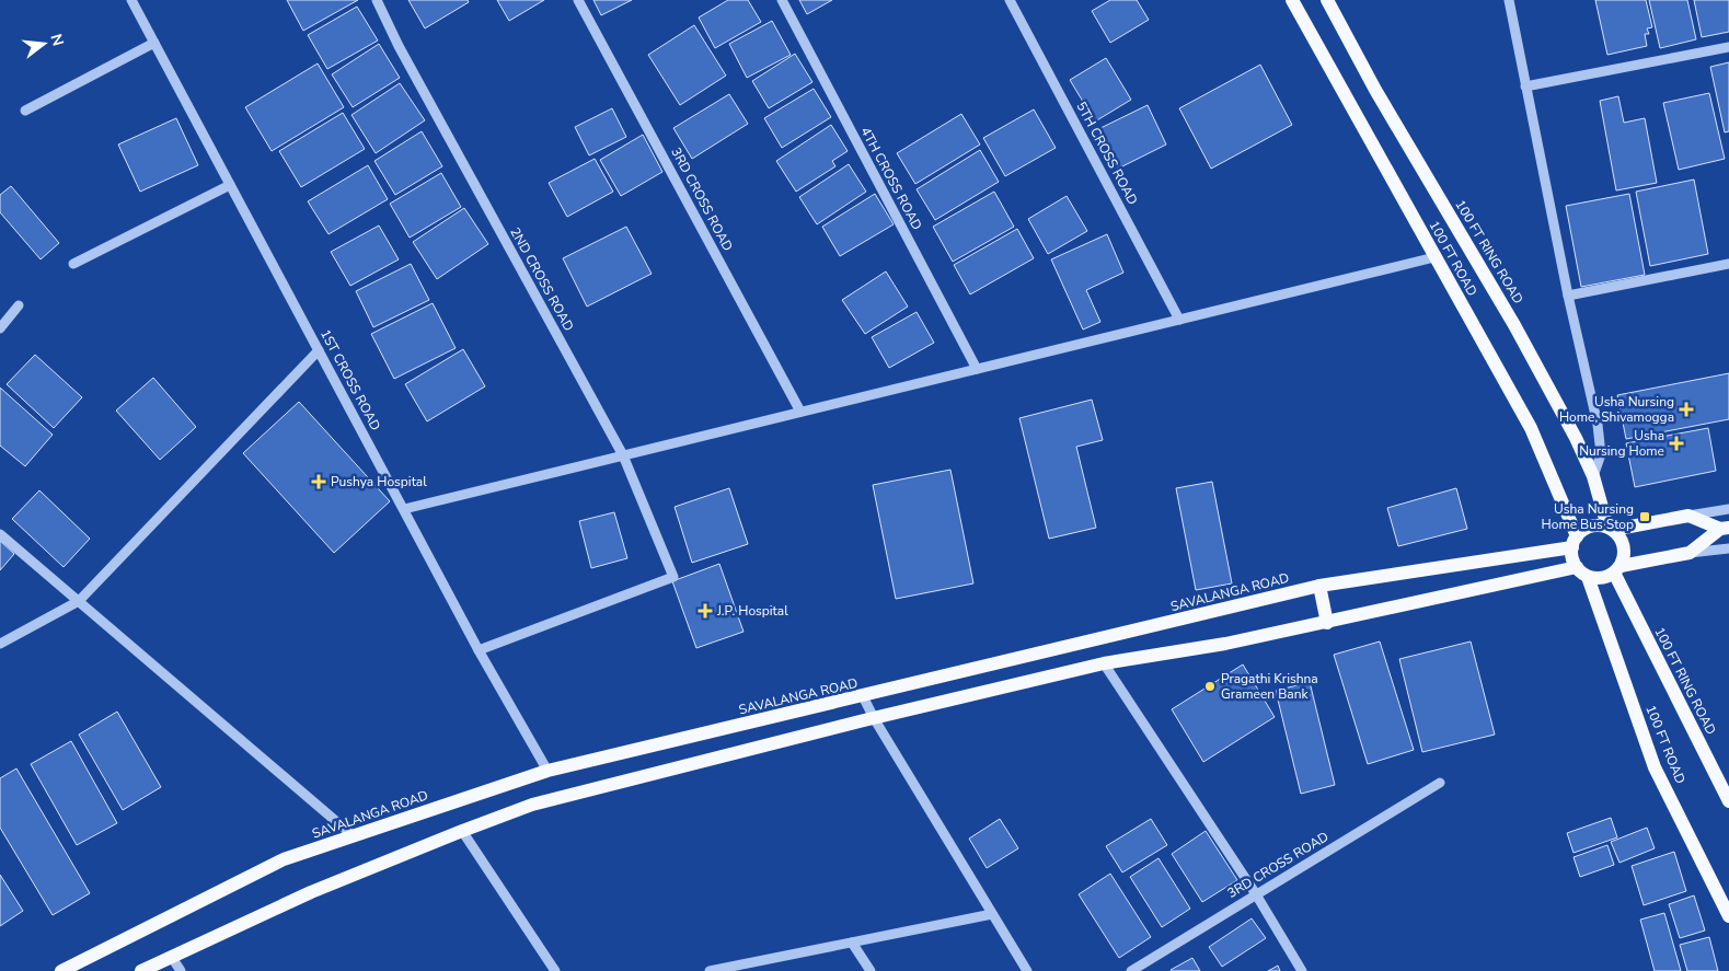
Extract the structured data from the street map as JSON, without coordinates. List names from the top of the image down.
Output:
{
  "streets": {
    "main road": ["100 FT RING ROAD", "100 FT ROAD", "SAVALANGA ROAD"],
    "street": [
      "5TH CROSS ROAD",
      "4TH CROSS ROAD",
      "3RD CROSS ROAD",
      "2ND CROSS ROAD",
      "1ST CROSS ROAD"
    ]
  },
  "crossings": [
    ["100 FT RING ROAD", "100 FT ROAD"],
    ["100 FT RING ROAD", "SAVALANGA ROAD"],
    ["100 FT ROAD", "SAVALANGA ROAD"],
    ["2ND CROSS ROAD", "1ST CROSS ROAD"],
    ["1ST CROSS ROAD", "SAVALANGA ROAD"]
  ],
  "places": {
    "health": [
      "Usha Nursing Home, Shivamogga",
      "Usha Nursing Home",
      "Pushya Hospital",
      "J.P. Hospital"
    ],
    "transit": ["Usha Nursing Home Bus Stop"],
    "other": ["Pragathi Krishna Grameen Bank"]
  },
  "north": "right"
}
